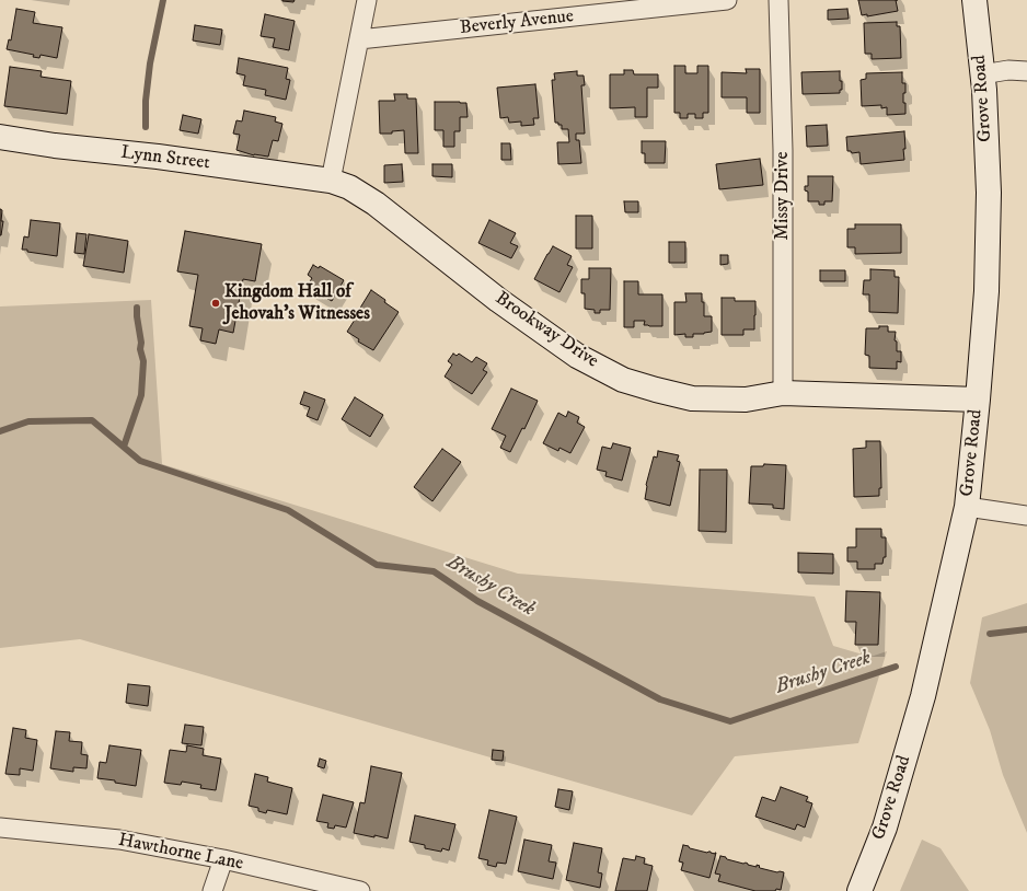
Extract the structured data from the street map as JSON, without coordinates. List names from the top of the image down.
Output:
{
  "streets": {
    "street": [
      "Beverly Avenue",
      "Grove Road",
      "Lynn Street",
      "Missy Drive",
      "Brookway Drive",
      "Hawthorne Lane"
    ]
  },
  "crossings": [
    ["Grove Road", "Brookway Drive"],
    ["Lynn Street", "Brookway Drive"],
    ["Missy Drive", "Brookway Drive"]
  ],
  "water": ["Brushy Creek"],
  "places": ["Kingdom Hall of Jehovah’s Witnesses"]
}
